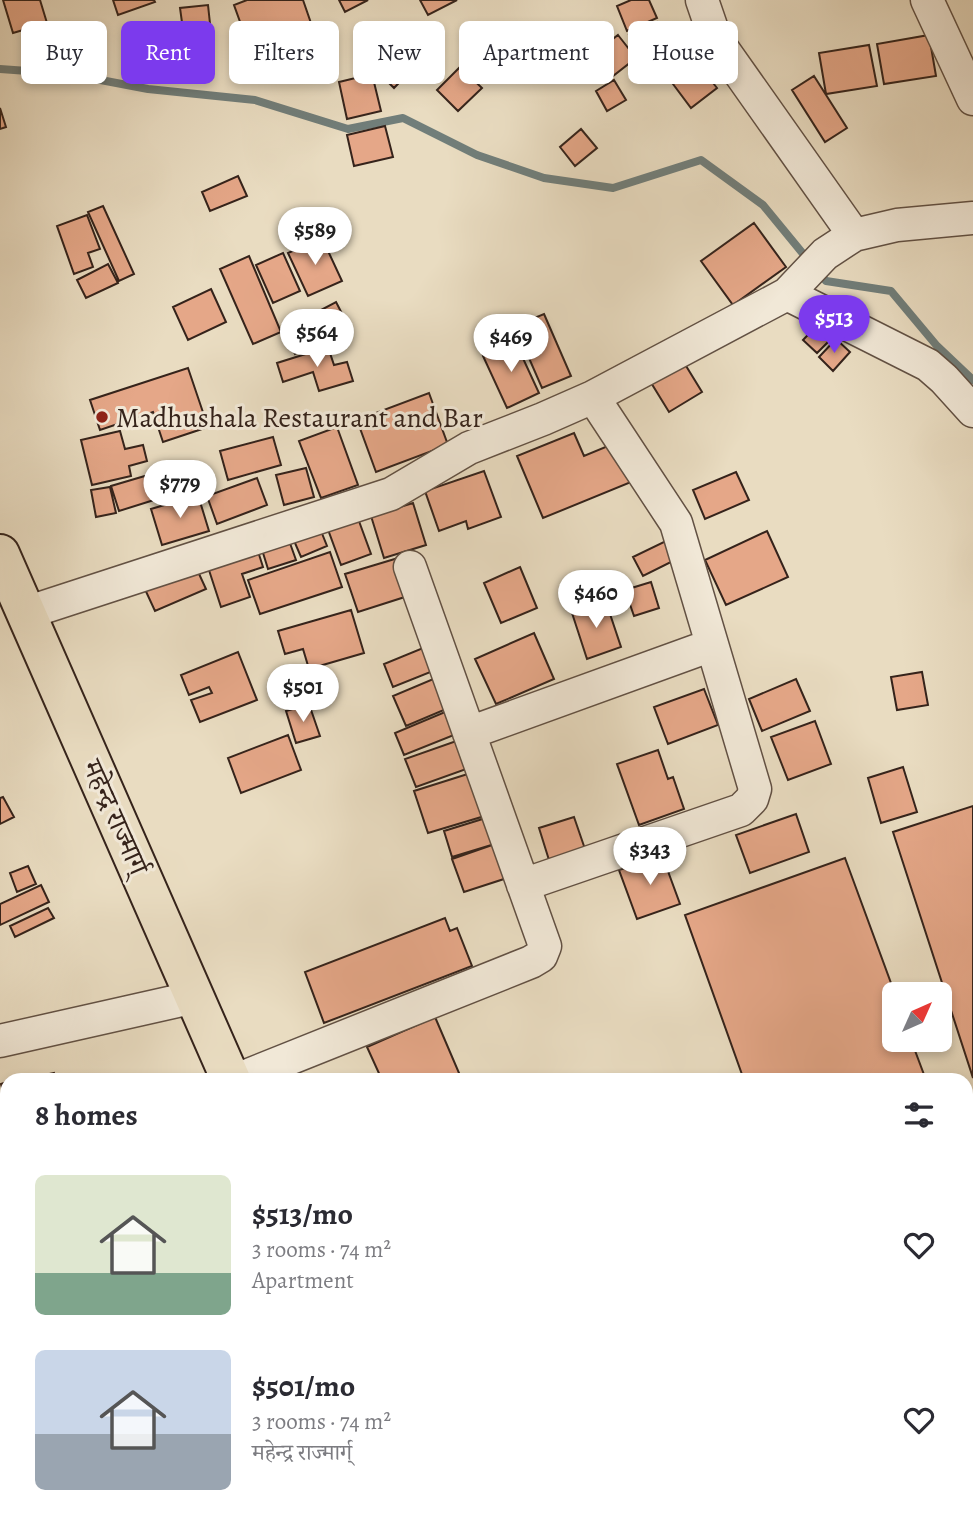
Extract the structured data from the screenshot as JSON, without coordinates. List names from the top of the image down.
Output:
{
  "streets": {
    "highway": ["महेन्द्र राज्मार्ग्"]
  },
  "places": ["Madhushala Restaurant and Bar"],
  "north": "top right",
  "page": {
    "chip": [
      "Buy",
      "Rent",
      "Filters",
      "New",
      "Apartment",
      "House"
    ],
    "price": [
      "$589",
      "$513",
      "$564",
      "$469",
      "$779",
      "$460",
      "$501",
      "$343"
    ],
    "heading": "8 homes",
    "list": [
      {
        "name": "$513/mo",
        "note": "3 rooms · 74 m² · Apartment"
      },
      {
        "name": "$501/mo",
        "note": "3 rooms · 74 m² · महेन्द्र राज्मार्ग्"
      }
    ]
  }
}
